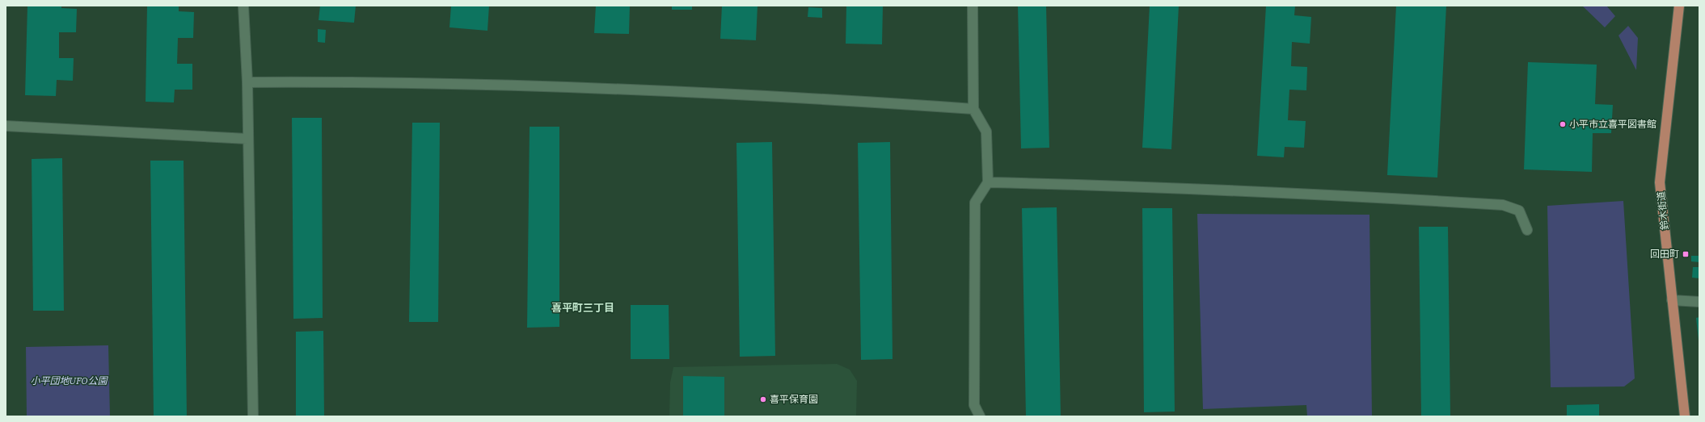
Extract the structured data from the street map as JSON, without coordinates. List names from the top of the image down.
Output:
{
  "streets": {
    "main road": ["鈴木街道"]
  },
  "districts": ["喜平町三丁目"],
  "parks": ["小平団地UFO公園"],
  "places": {
    "other": ["小平市立喜平図書館", "喜平保育園"],
    "transit": ["回田町"]
  }
}
